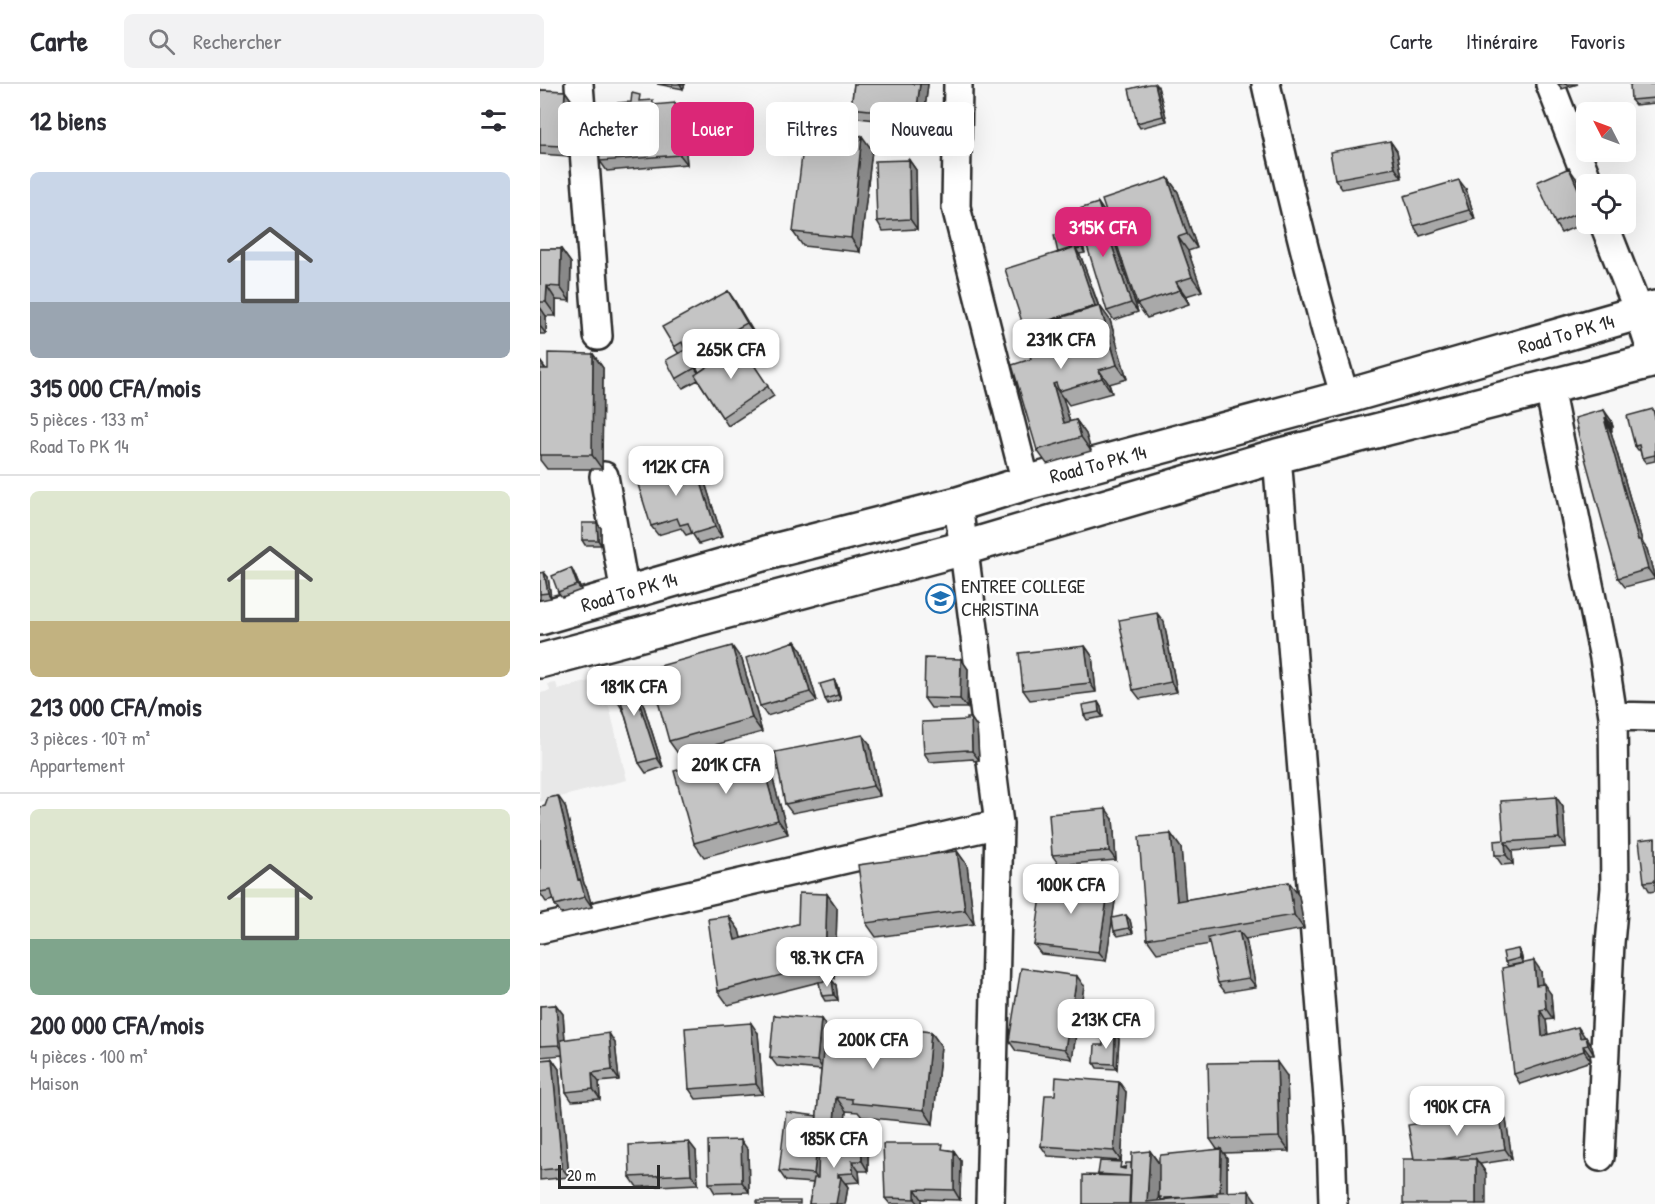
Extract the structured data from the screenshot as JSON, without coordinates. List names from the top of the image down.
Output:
{
  "streets": {
    "main road": ["Road To PK 14"]
  },
  "places": {
    "school or university": ["ENTREE COLLEGE CHRISTINA"]
  },
  "scale_bar": "20 m",
  "north": "top left",
  "page": {
    "header": "Carte",
    "search": "Rechercher",
    "nav": ["Carte", "Itinéraire", "Favoris"],
    "heading": "12 biens",
    "chip": [
      "Acheter",
      "Louer",
      "Filtres",
      "Nouveau"
    ],
    "list": [
      {
        "name": "315 000 CFA/mois",
        "note": "5 pièces · 133 m² · Road To PK 14"
      },
      {
        "name": "213 000 CFA/mois",
        "note": "3 pièces · 107 m² · Appartement"
      },
      {
        "name": "200 000 CFA/mois",
        "note": "4 pièces · 100 m² · Maison"
      }
    ],
    "price": [
      "315K CFA",
      "231K CFA",
      "265K CFA",
      "112K CFA",
      "181K CFA",
      "201K CFA",
      "100K CFA",
      "98.7K CFA",
      "213K CFA",
      "200K CFA",
      "190K CFA",
      "185K CFA"
    ],
    "scale": "20 m"
  }
}
